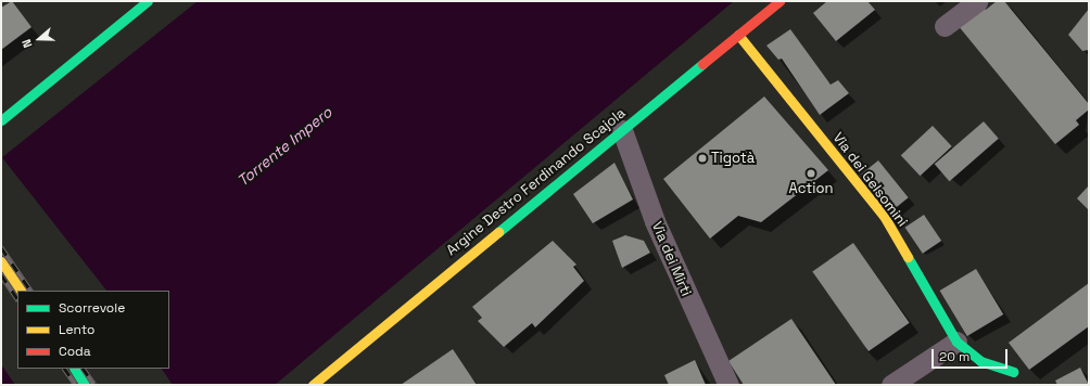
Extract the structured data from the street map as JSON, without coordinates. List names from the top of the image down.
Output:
{
  "streets": {
    "main road": ["Via dei Gelsomini", "Argine Destro Ferdinando Scajola"],
    "street": ["Via dei Mirti"]
  },
  "crossings": [
    ["Via dei Gelsomini", "Argine Destro Ferdinando Scajola"],
    ["Argine Destro Ferdinando Scajola", "Via dei Mirti"]
  ],
  "water": ["Torrente Impero"],
  "places": ["Tigotà", "Action"],
  "legend": ["Scorrevole", "Lento", "Coda"],
  "scale_bar": "20 m",
  "north": "left"
}
